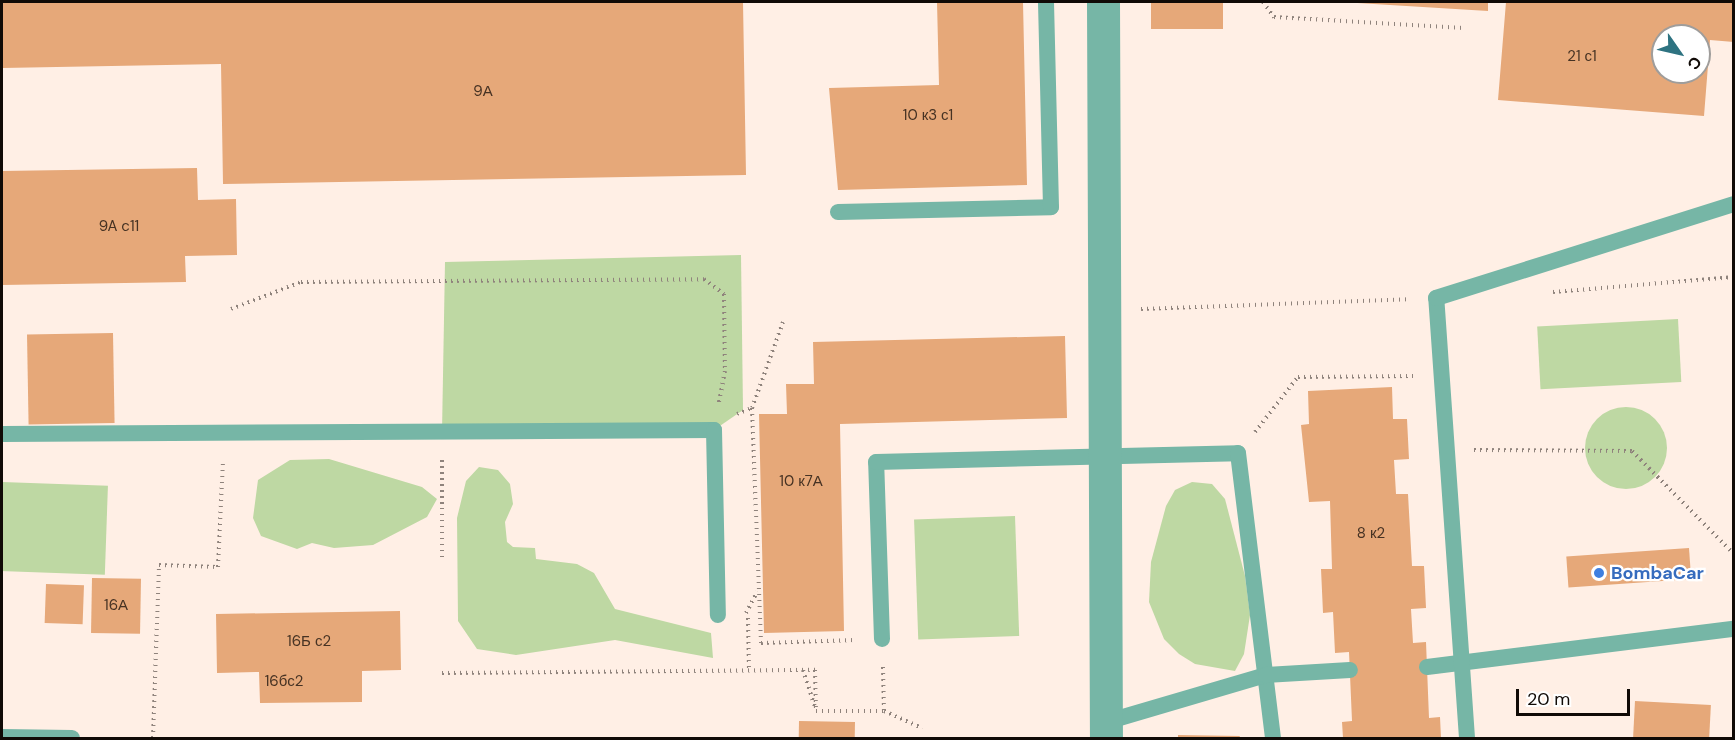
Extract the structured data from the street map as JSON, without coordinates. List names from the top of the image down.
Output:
{
  "places": ["BombaCar"],
  "house_numbers": [
    "21 с1",
    "9А",
    "10 к3 с1",
    "9A c11",
    "10 к7А",
    "8 к2",
    "16А",
    "16Б с2",
    "16бс2"
  ],
  "scale_bar": "20 m",
  "north": "bottom right"
}
